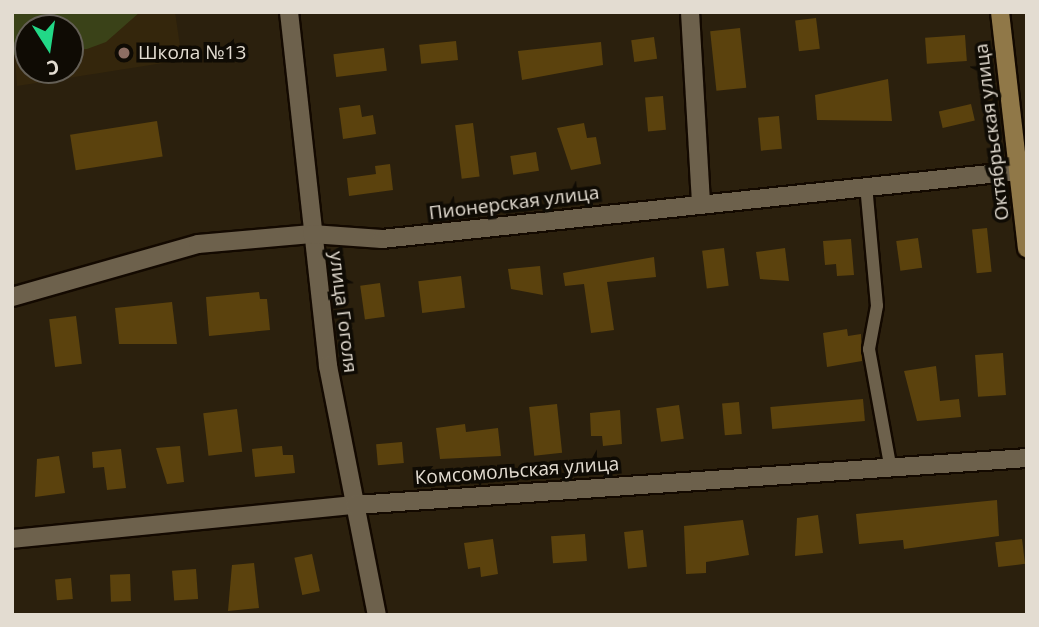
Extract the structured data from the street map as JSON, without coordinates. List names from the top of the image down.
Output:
{
  "streets": {
    "street": [
      "Октябрьская улица",
      "Пионерская улица",
      "улица Гоголя",
      "Комсомольская улица"
    ]
  },
  "crossings": [
    ["Октябрьская улица", "Пионерская улица"],
    ["Пионерская улица", "улица Гоголя"],
    ["улица Гоголя", "Комсомольская улица"]
  ],
  "places": ["Школа №13"],
  "north": "bottom"
}
